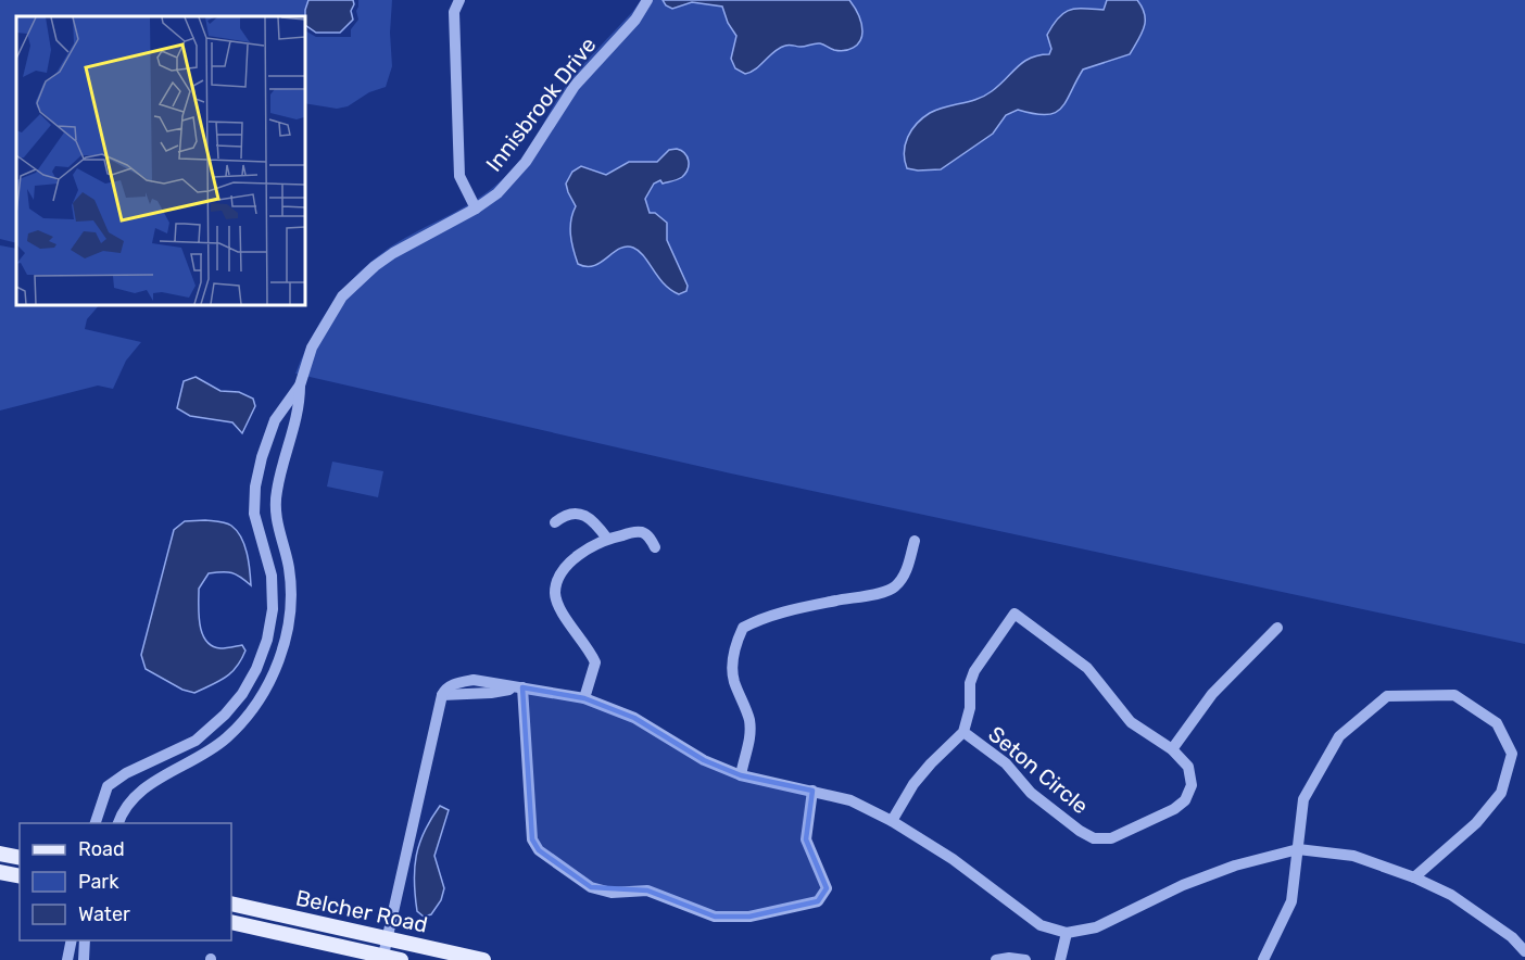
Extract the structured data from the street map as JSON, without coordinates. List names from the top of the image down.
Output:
{
  "streets": {
    "main road": ["Belcher Road"],
    "street": ["Innisbrook Drive", "Seton Circle"]
  },
  "legend": ["Road", "Park", "Water"]
}
